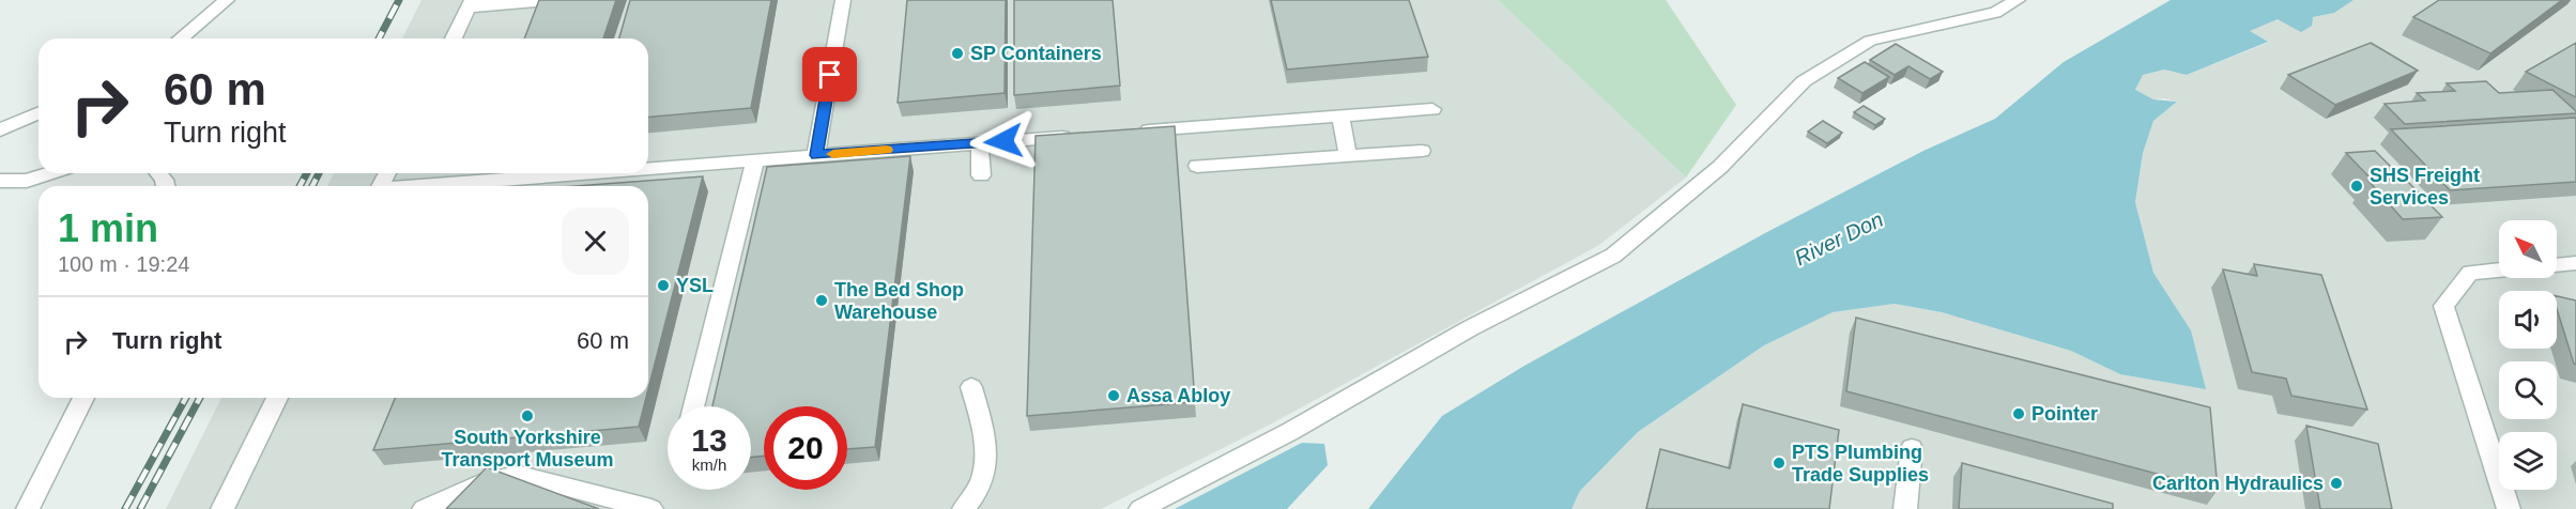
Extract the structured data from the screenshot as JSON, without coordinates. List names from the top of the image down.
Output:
{
  "water": ["River Don"],
  "places": [
    "SP Containers",
    "SHS Freight Services",
    "YSL",
    "The Bed Shop Warehouse",
    "Assa Abloy",
    "Pointer",
    "South Yorkshire Transport Museum",
    "PTS Plumbing Trade Supplies",
    "Carlton Hydraulics"
  ],
  "north": "top left",
  "page": {
    "turn": ["60 m", "Turn right"],
    "heading": ["1 min", "100 m · 19:24"],
    "list": [
      {
        "name": "Turn right",
        "value": "60 m"
      }
    ],
    "speed": "13 km/h",
    "limit": "20"
  }
}
